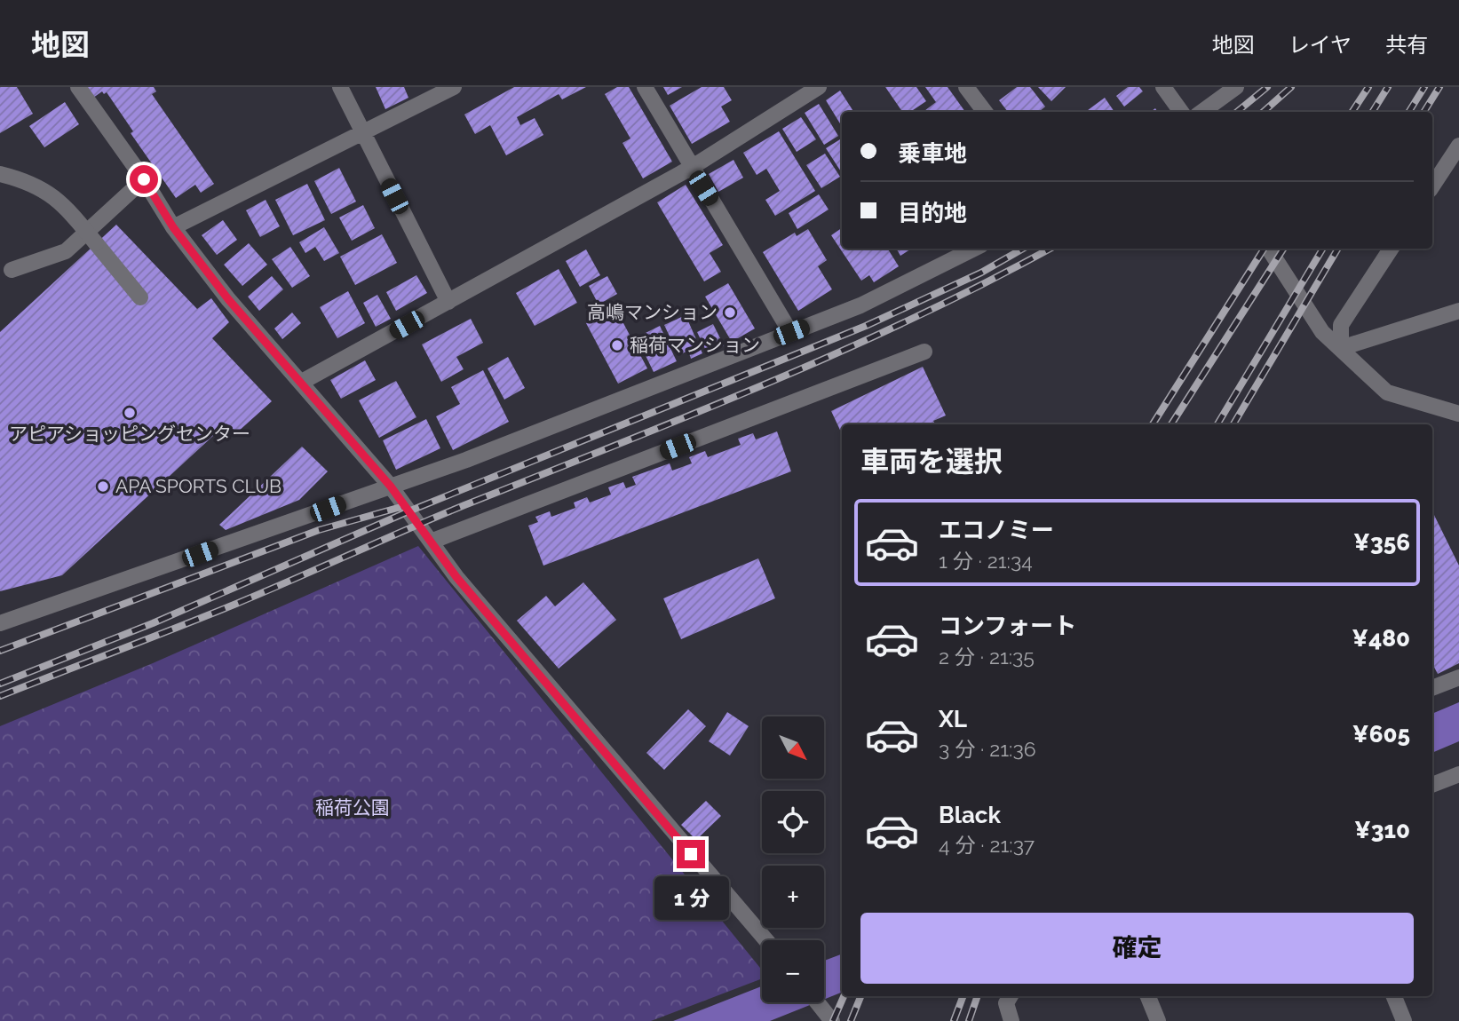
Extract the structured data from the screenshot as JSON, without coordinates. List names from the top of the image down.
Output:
{
  "parks": ["稲荷公園"],
  "places": [
    "高嶋マンション",
    "稲荷マンション",
    "アピアショッピングセンター",
    "APA SPORTS CLUB"
  ],
  "north": "bottom right",
  "page": {
    "header": "地図",
    "nav": ["地図", "レイヤ", "共有"],
    "banner": ["乗車地", "目的地"],
    "heading": "車両を選択",
    "list": [
      {
        "name": "エコノミー",
        "note": "1 分 · 21:34",
        "value": "¥356"
      },
      {
        "name": "コンフォート",
        "note": "2 分 · 21:35",
        "value": "¥480"
      },
      {
        "name": "XL",
        "note": "3 分 · 21:36",
        "value": "¥605"
      },
      {
        "name": "Black",
        "note": "4 分 · 21:37",
        "value": "¥310"
      }
    ],
    "map_buttons": ["+", "−"],
    "bubble": "1 分",
    "buttons": "確定"
  }
}
